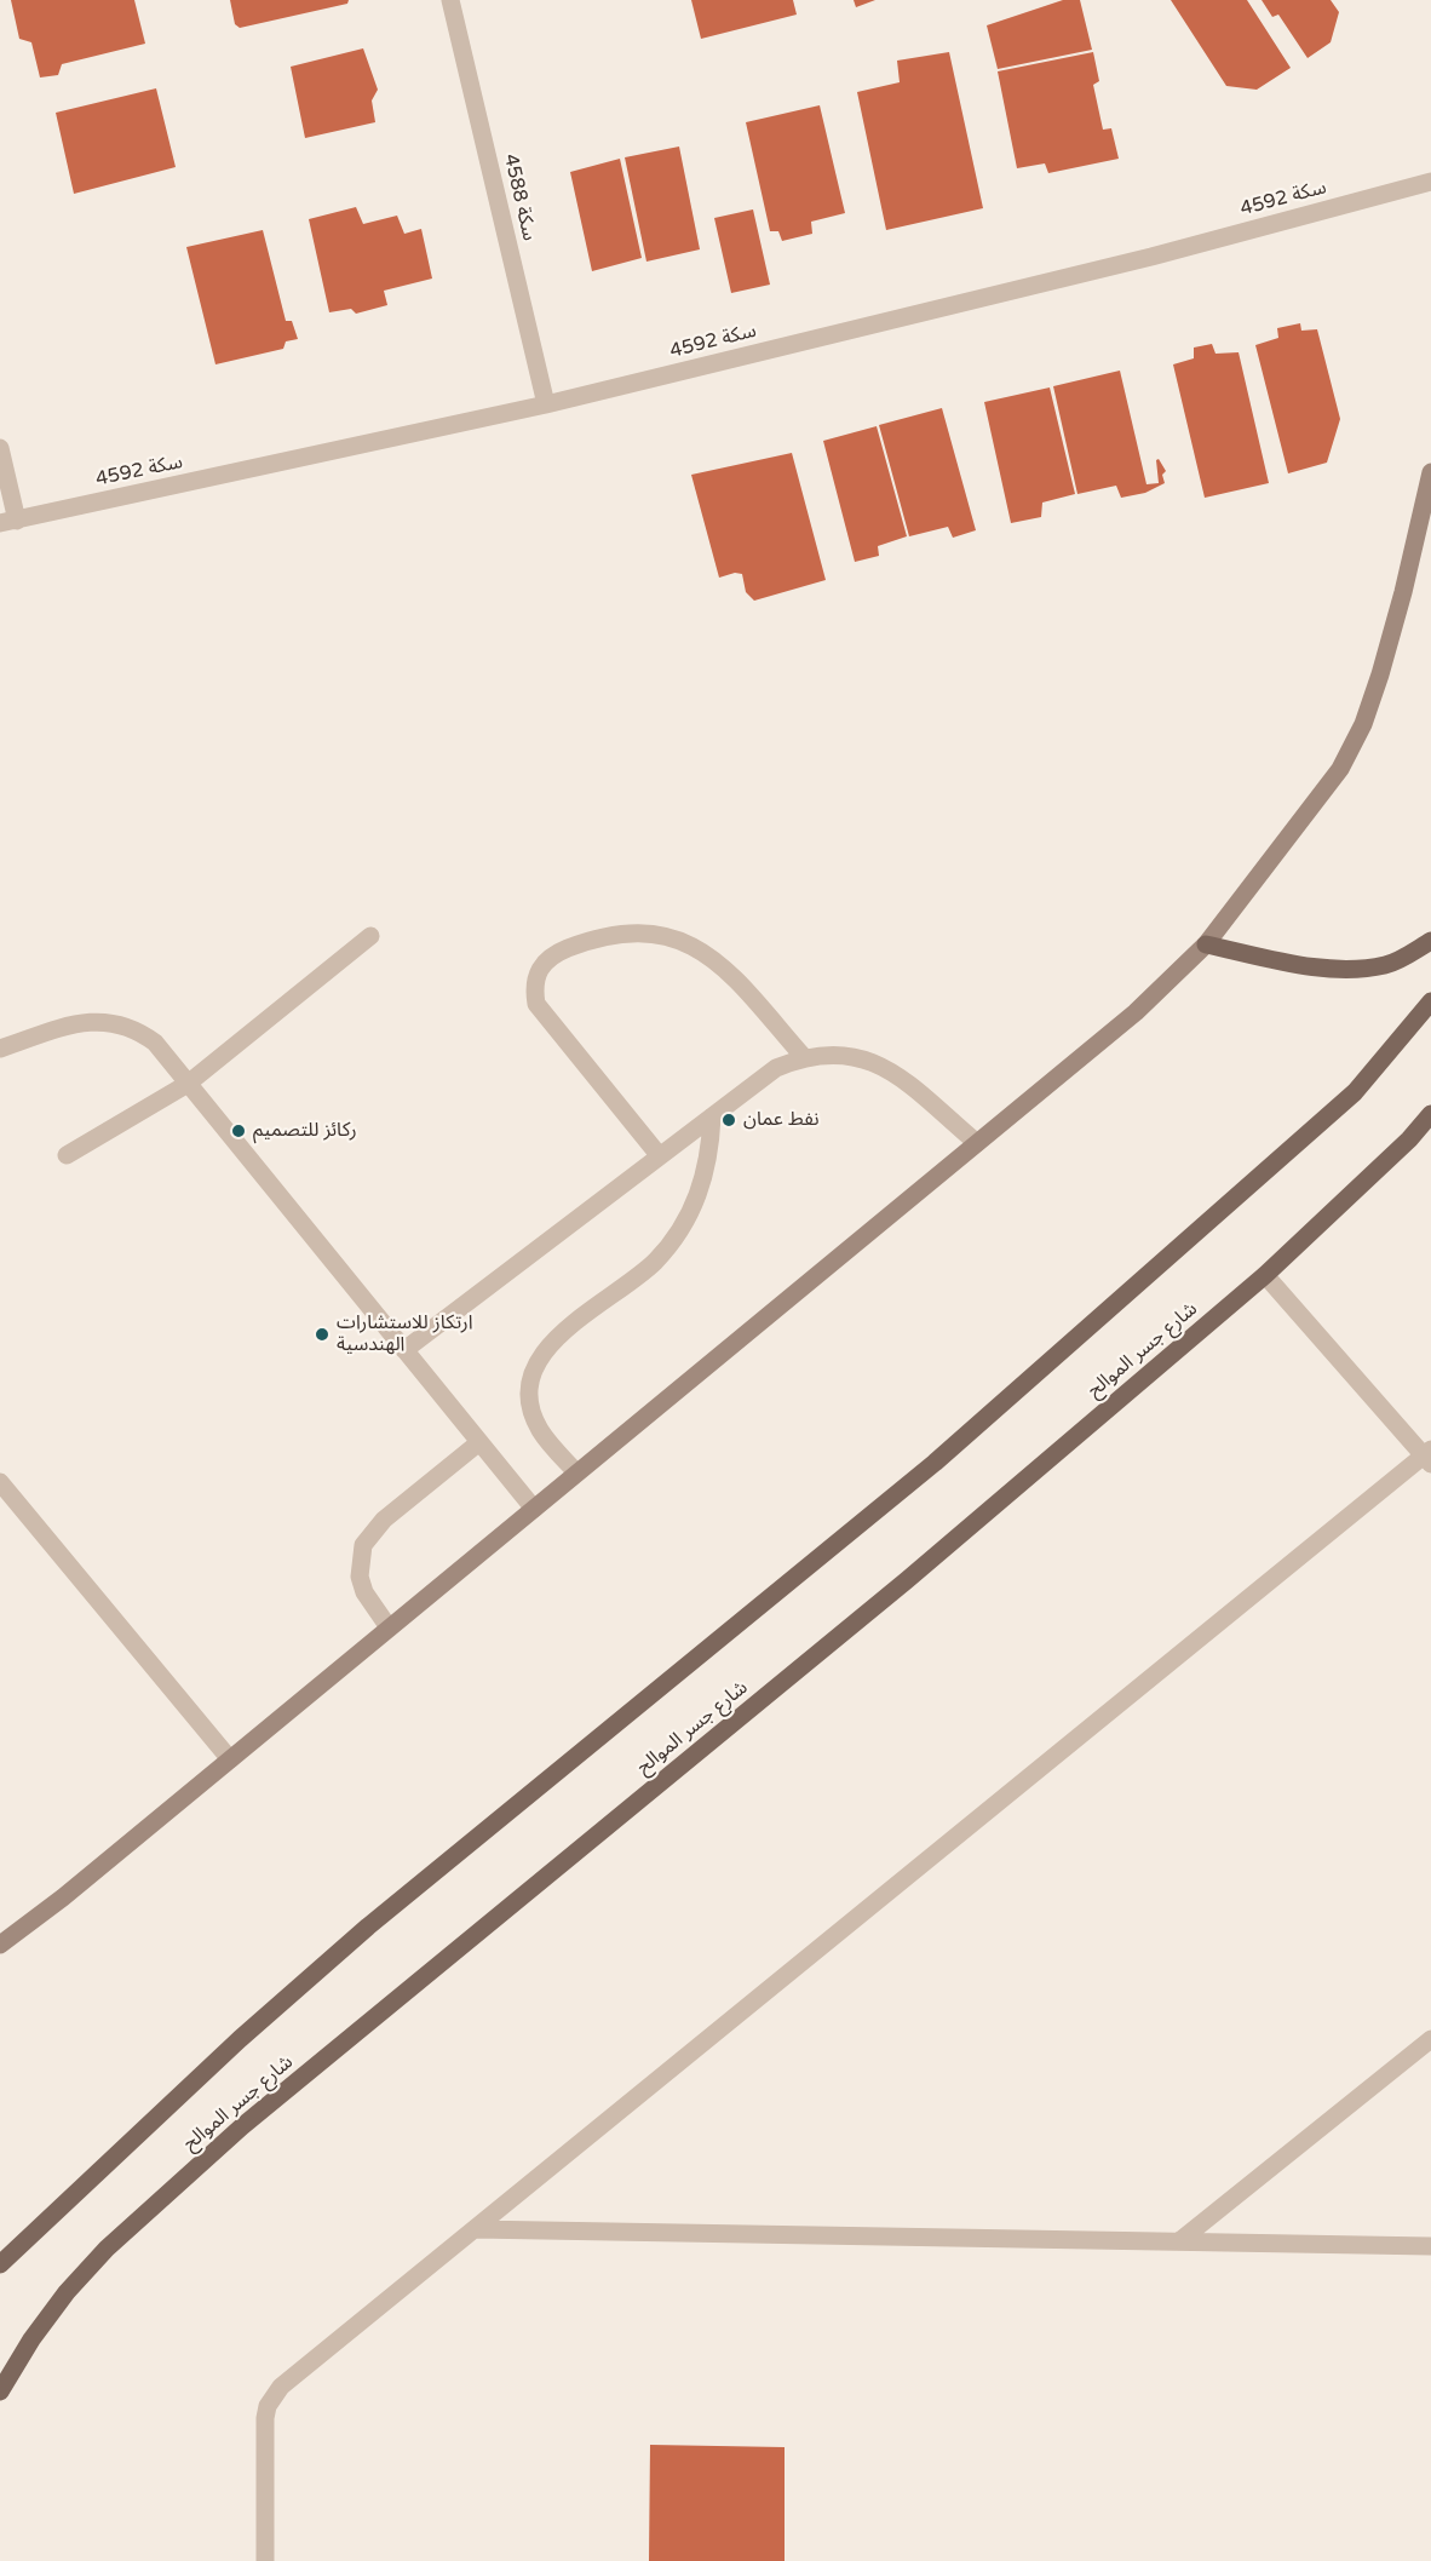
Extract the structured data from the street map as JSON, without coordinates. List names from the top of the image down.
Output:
{
  "streets": {
    "main road": ["شارع جسر الموالح"],
    "street": ["سكة 4588", "سكة 4592"]
  },
  "crossings": [
    ["سكة 4588", "سكة 4592"]
  ],
  "places": ["نفط عمان", "ركائز للتصميم", "ارتكاز للاستشارات الهندسية"]
}
